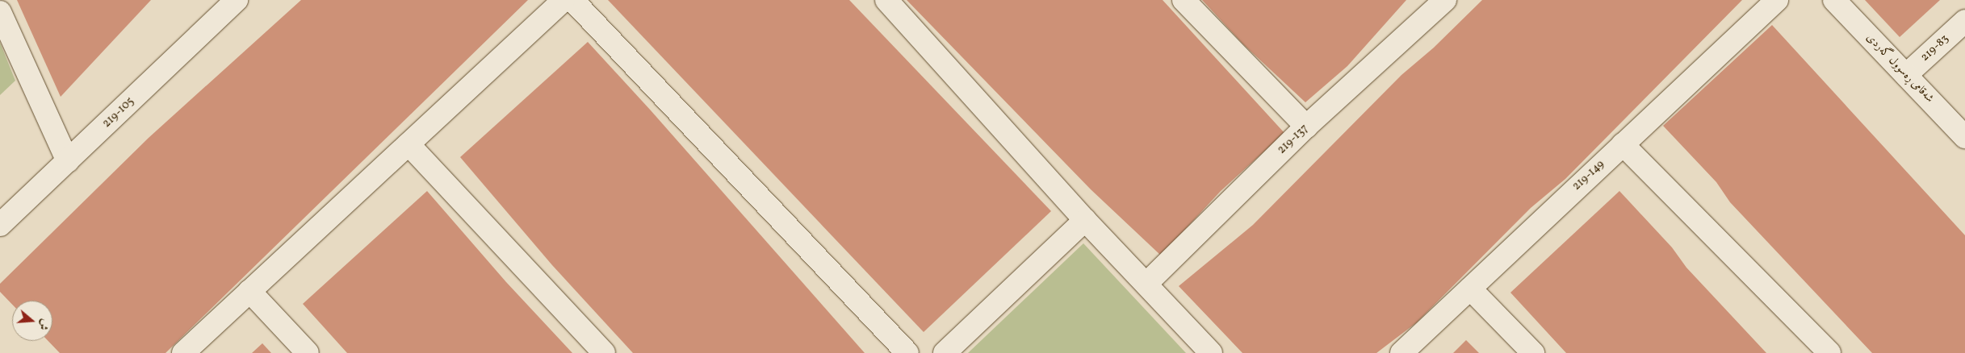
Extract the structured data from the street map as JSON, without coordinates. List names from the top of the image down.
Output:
{
  "streets": {
    "street": [
      "219-83",
      "شەقامی ڕەسوول گەردی",
      "219-105",
      "219-137",
      "219-149"
    ]
  },
  "crossings": [
    ["219-83", "شەقامی ڕەسوول گەردی"]
  ],
  "north": "right"
}
